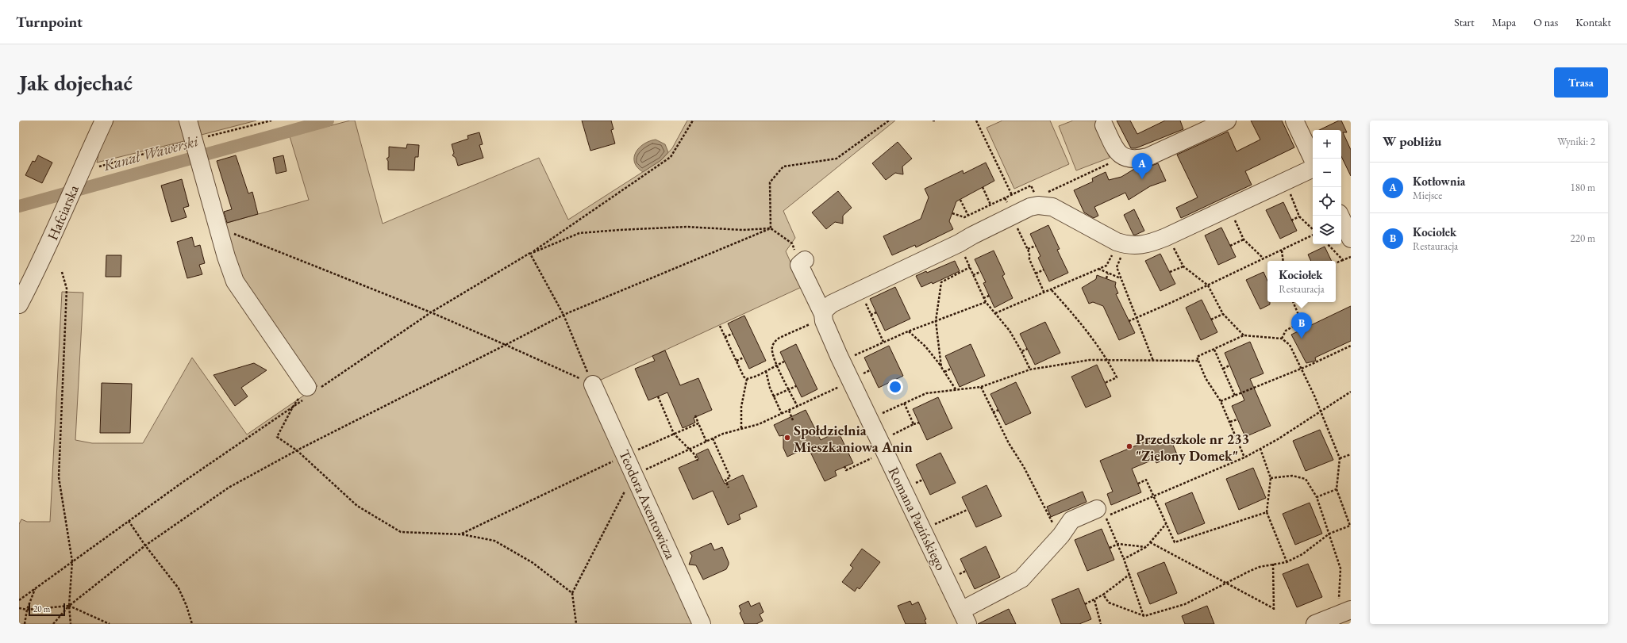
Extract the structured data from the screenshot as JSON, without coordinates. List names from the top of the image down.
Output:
{
  "streets": {
    "street": ["Hafciarska", "Teodora Axentowicza", "Romana Pazińskiego"]
  },
  "water": ["Kanał Wawerski"],
  "places": ["Społdzielnia Mieszkaniowa Anin", "Przedszkole nr 233 \"Zielony Domek\""],
  "scale_bar": "20 m",
  "page": {
    "header": "Turnpoint",
    "nav": [
      "Start",
      "Mapa",
      "O nas",
      "Kontakt"
    ],
    "buttons": "Trasa",
    "title": "Jak dojechać",
    "heading": ["W pobliżu", "Wyniki: 2"],
    "map_buttons": ["+", "−"],
    "pins": ["A", "B"],
    "list": [
      {
        "mark": "A",
        "name": "Kotłownia",
        "note": "Miejsce",
        "value": "180 m"
      },
      {
        "mark": "B",
        "name": "Kociołek",
        "note": "Restauracja",
        "value": "220 m"
      }
    ],
    "popup": ["Kociołek", "Restauracja"],
    "scale": "20 m"
  }
}
